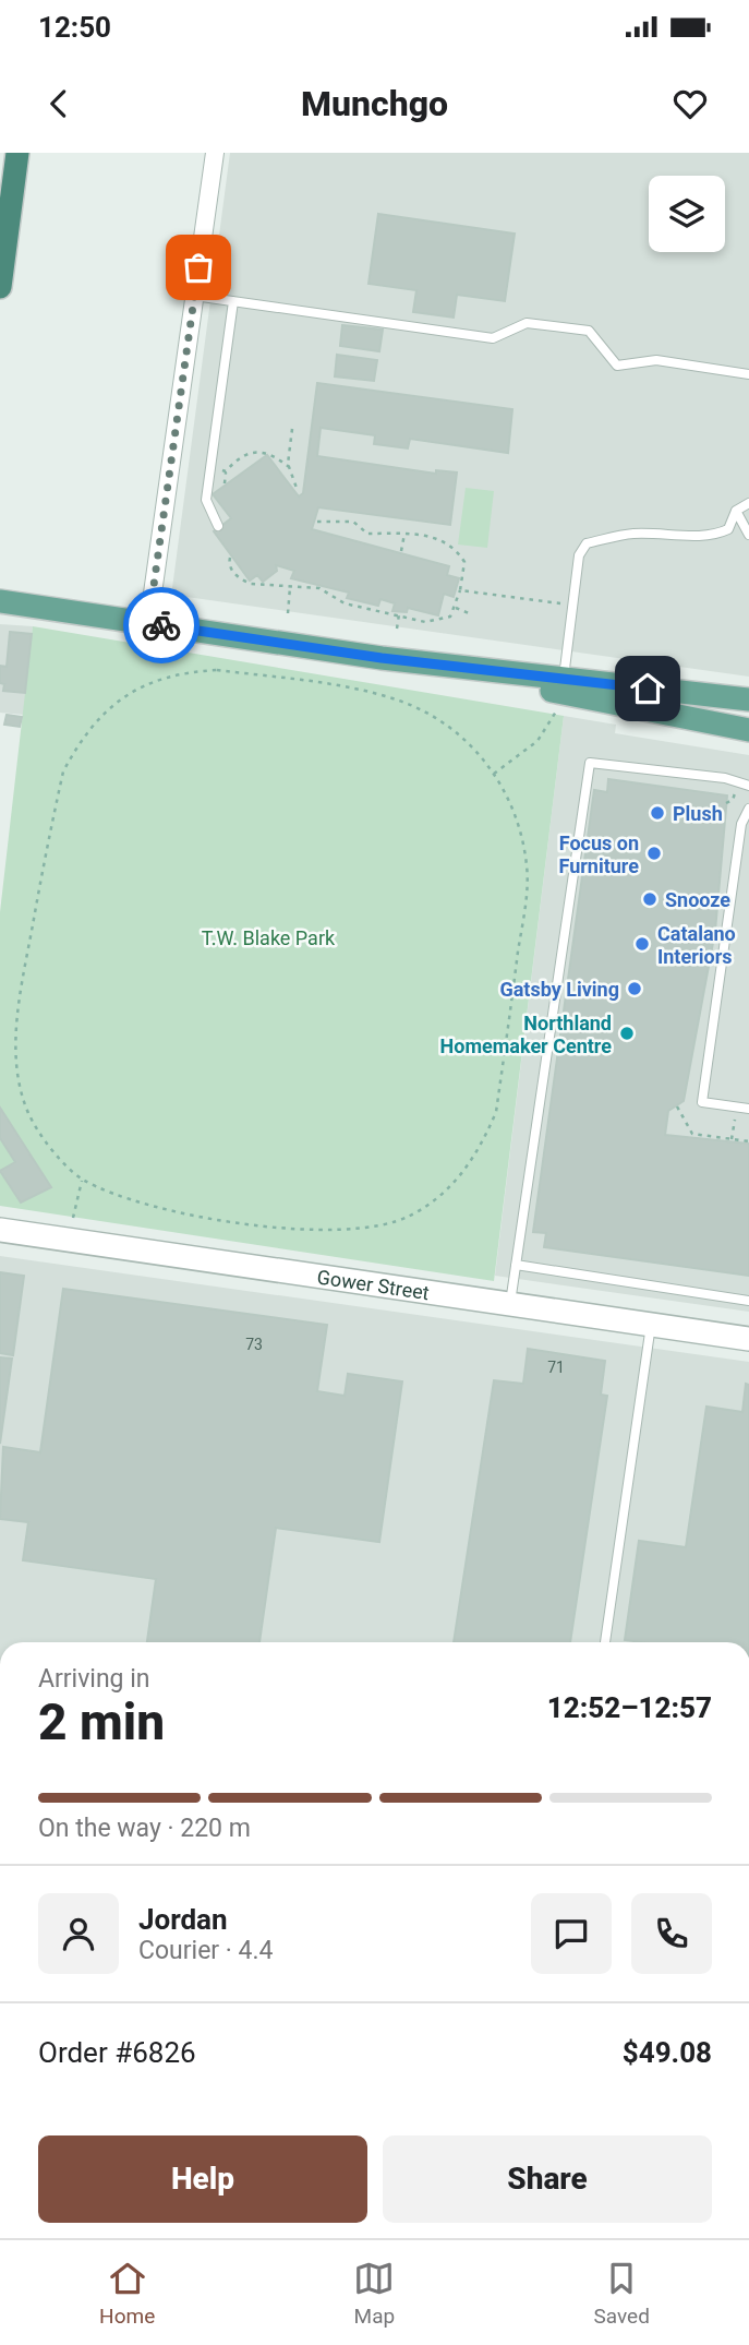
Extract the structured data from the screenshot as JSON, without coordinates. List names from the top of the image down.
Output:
{
  "streets": {
    "street": ["Gower Street"]
  },
  "parks": ["T.W. Blake Park"],
  "places": [
    "Plush",
    "Focus on Furniture",
    "Snooze",
    "Catalano Interiors",
    "Gatsby Living",
    "Northland Homemaker Centre"
  ],
  "house_numbers": ["73", "71"],
  "page": {
    "status": "12:50",
    "header": "Munchgo",
    "heading": ["2 min", "Arriving in", "12:52–12:57"],
    "panel": [
      "Jordan",
      "Courier · 4.4",
      "Order #6826",
      "$49.08"
    ],
    "bar": "On the way · 220 m",
    "buttons": ["Help", "Share"],
    "tabs": ["Home", "Map", "Saved"]
  }
}
